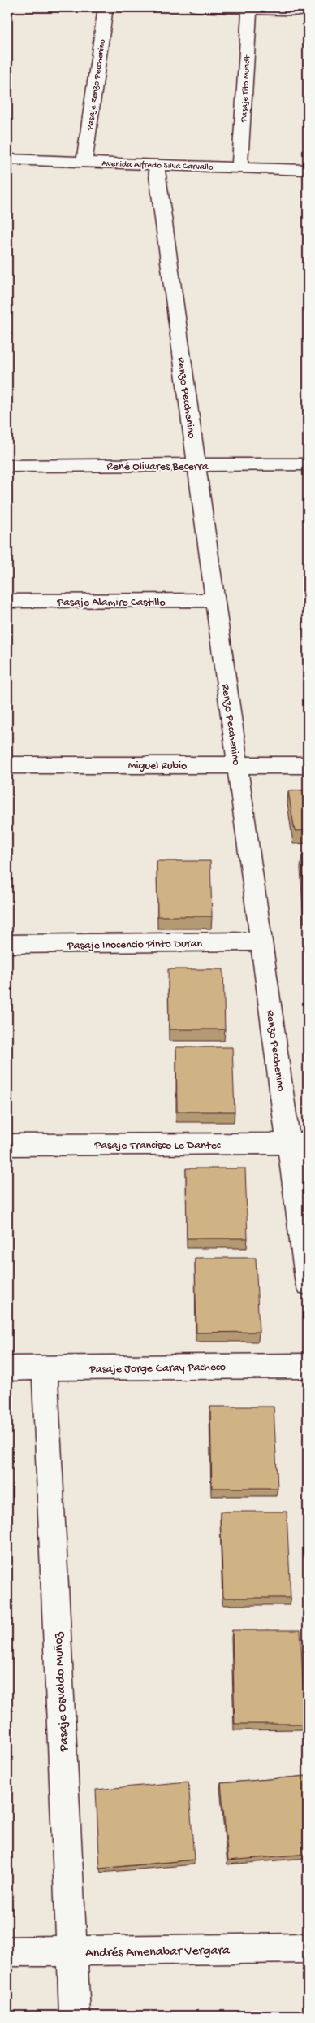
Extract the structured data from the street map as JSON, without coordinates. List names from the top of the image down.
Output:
{
  "streets": {
    "street": [
      "Pasaje Renzo Pecchenino",
      "Pasaje Tito Mundt",
      "Avenida Alfredo Silva Carvallo",
      "Renzo Pecchenino",
      "René Olivares Becerra",
      "Pasaje Alamiro Castillo",
      "Miguel Rubio",
      "Pasaje Inocencio Pinto Duran",
      "Pasaje Francisco Le Dantec",
      "Pasaje Jorge Garay Pacheco",
      "Pasaje Osvaldo Muñoz",
      "Andrés Amenabar Vergara"
    ]
  },
  "crossings": [
    ["Pasaje Renzo Pecchenino", "Avenida Alfredo Silva Carvallo"],
    ["Pasaje Tito Mundt", "Avenida Alfredo Silva Carvallo"],
    ["Avenida Alfredo Silva Carvallo", "Renzo Pecchenino"],
    ["Renzo Pecchenino", "René Olivares Becerra"],
    ["Renzo Pecchenino", "Pasaje Alamiro Castillo"],
    ["Renzo Pecchenino", "Miguel Rubio"],
    ["Renzo Pecchenino", "Pasaje Inocencio Pinto Duran"],
    ["Renzo Pecchenino", "Pasaje Francisco Le Dantec"],
    ["Pasaje Jorge Garay Pacheco", "Pasaje Osvaldo Muñoz"],
    ["Pasaje Osvaldo Muñoz", "Andrés Amenabar Vergara"]
  ]
}
